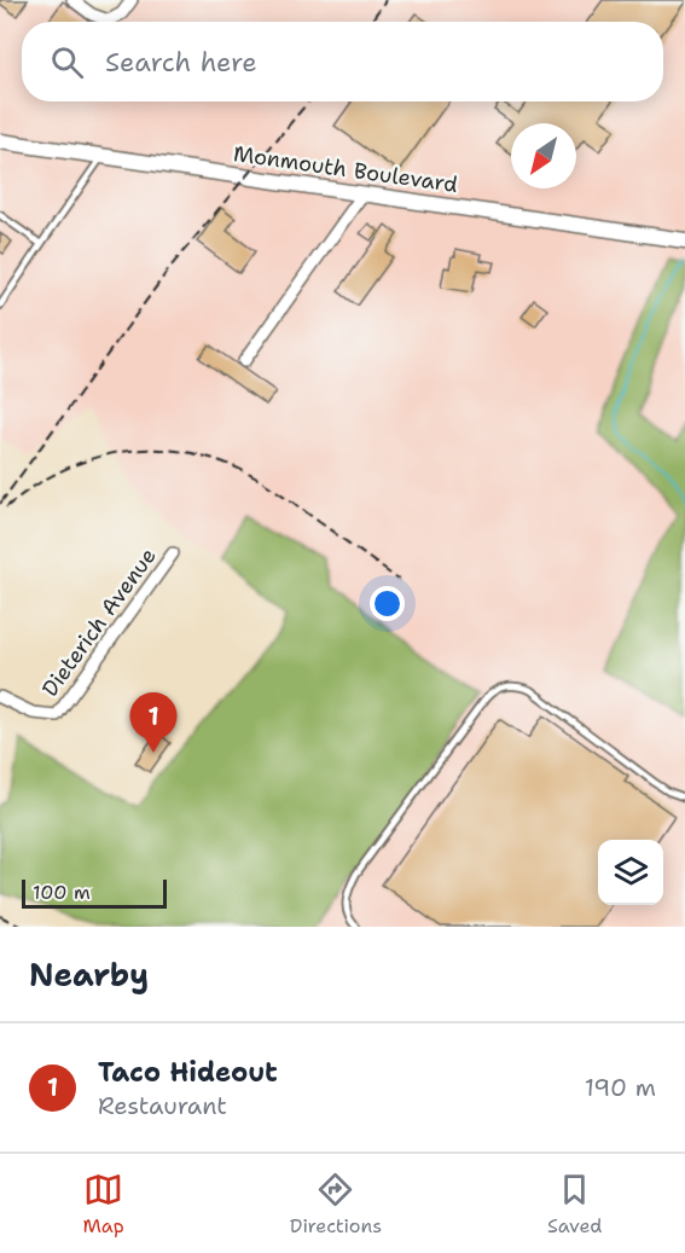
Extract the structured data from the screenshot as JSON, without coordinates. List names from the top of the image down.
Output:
{
  "streets": {
    "street": ["Monmouth Boulevard", "Dieterich Avenue"]
  },
  "scale_bar": "100 m",
  "north": "bottom left",
  "page": {
    "search": "Search here",
    "pins": "1",
    "scale": "100 m",
    "heading": "Nearby",
    "list": [
      {
        "mark": "1",
        "name": "Taco Hideout",
        "note": "Restaurant",
        "value": "190 m"
      }
    ],
    "nav": ["Map", "Directions", "Saved"]
  }
}
